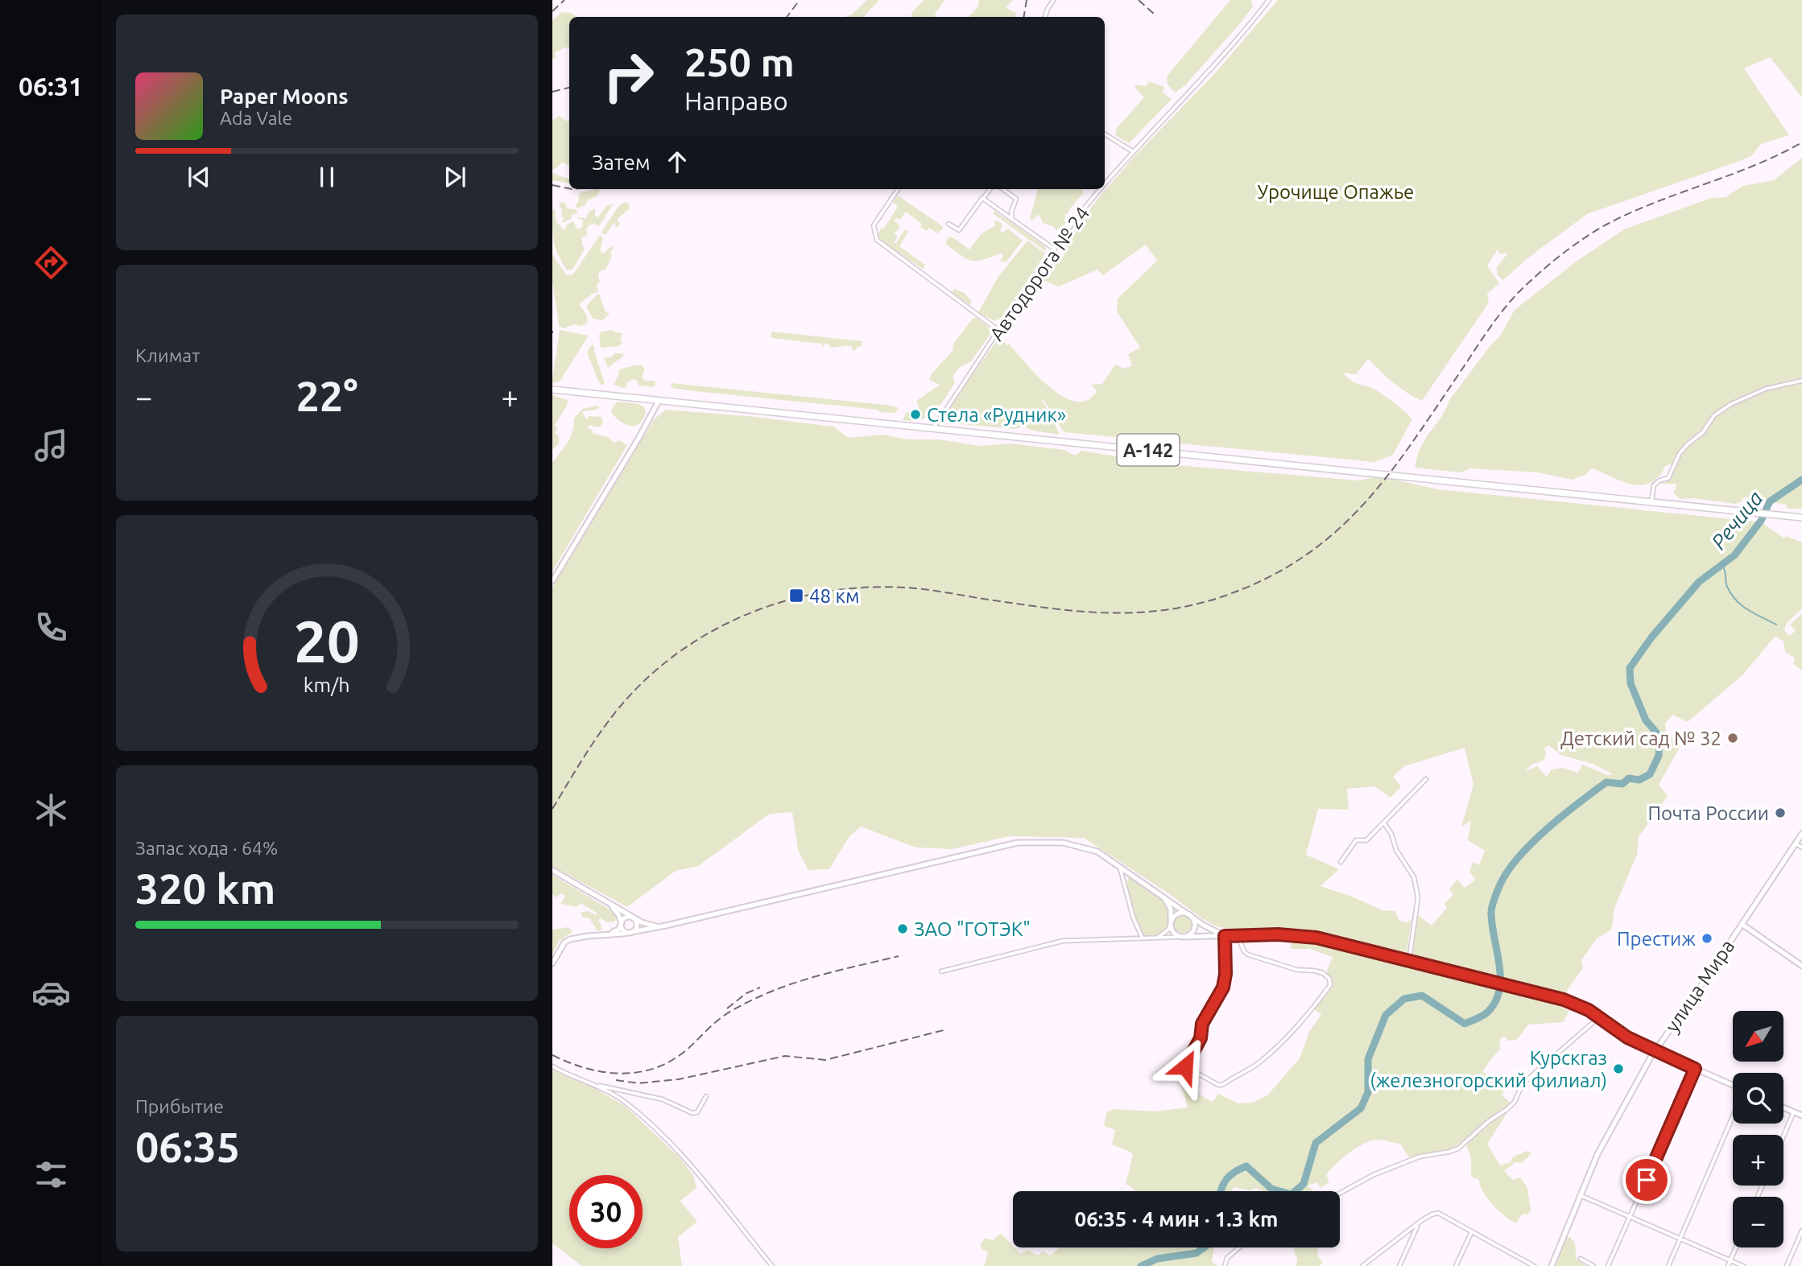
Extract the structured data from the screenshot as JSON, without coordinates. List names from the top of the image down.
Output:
{
  "streets": {
    "highway": ["А-142"],
    "street": ["Автодорога № 24", "улица Мира"]
  },
  "crossings": [
    ["Автодорога № 24", "А-142"]
  ],
  "water": ["Речица"],
  "parks": ["Урочище Опажье"],
  "places": {
    "other": [
      "Стела «Рудник»",
      "Детский сад № 32",
      "Почта России",
      "ЗАО \"ГОТЭК\"",
      "Престиж",
      "Курскгаз (железногорский филиал)"
    ],
    "transit": ["48 км"]
  },
  "north": "bottom left",
  "page": {
    "tabs": "06:31",
    "turn": ["250 m", "Направо"],
    "song": ["Paper Moons", "Ada Vale"],
    "then": "Затем",
    "tile": [
      "Климат",
      ["Запас хода · 64%", "320 km"],
      ["Прибытие", "06:35"]
    ],
    "heat": ["−", "22°", "+"],
    "map_buttons": ["+", "−"],
    "limit": "30",
    "trip": "06:35 · 4 мин · 1.3 km",
    "gauge": ["20", "km/h"]
  }
}
